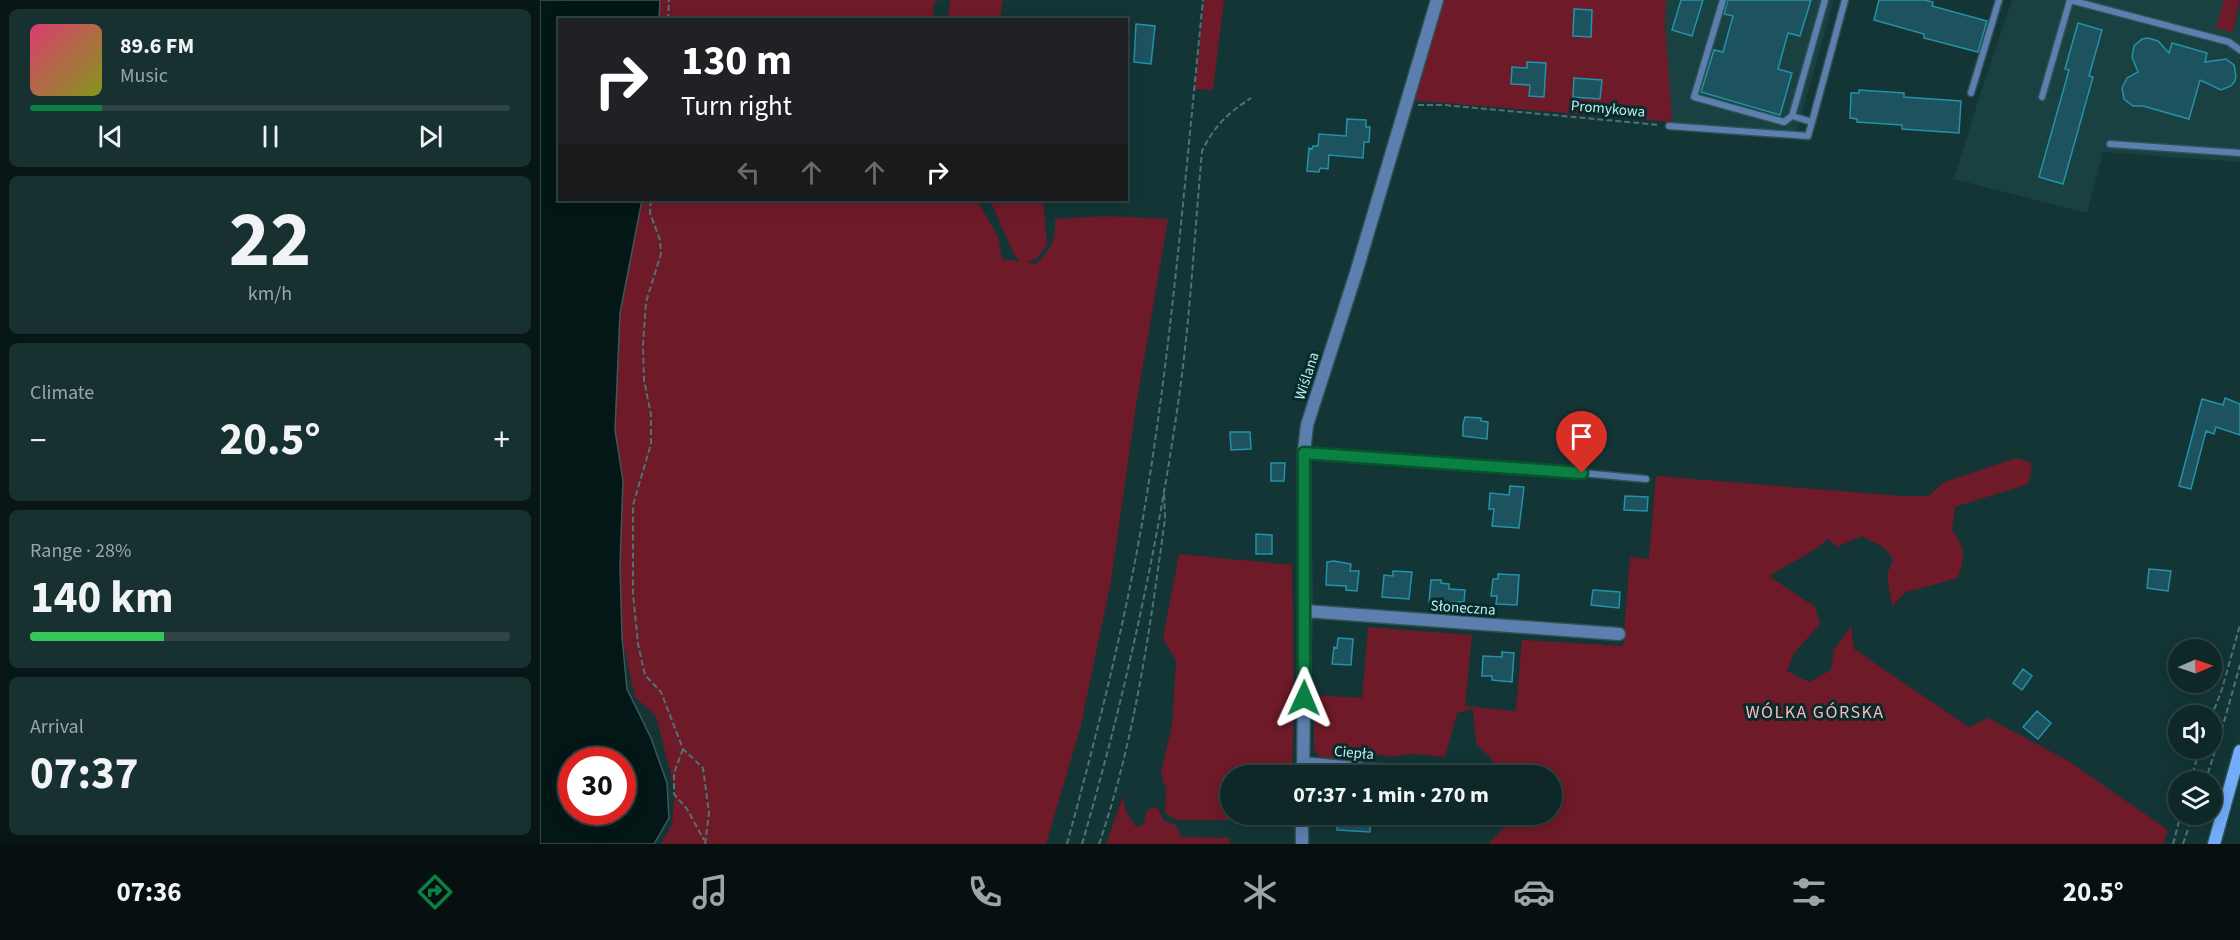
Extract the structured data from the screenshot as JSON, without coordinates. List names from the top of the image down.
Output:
{
  "streets": {
    "street": ["Wiślana", "Słoneczna"],
    "path": ["Promykowa"]
  },
  "crossings": [
    ["Promykowa", "Wiślana"],
    ["Wiślana", "Słoneczna"]
  ],
  "districts": ["WÓLKA GÓRSKA"],
  "north": "right",
  "page": {
    "turn": ["130 m", "Turn right"],
    "song": ["89.6 FM", "Music"],
    "tile": [
      ["22", "km/h"],
      "Climate",
      ["Range · 28%", "140 km"],
      ["Arrival", "07:37"]
    ],
    "heat": ["−", "20.5°", "+"],
    "limit": "30",
    "trip": "07:37 · 1 min · 270 m",
    "tabs": ["07:36", "20.5°"]
  }
}
